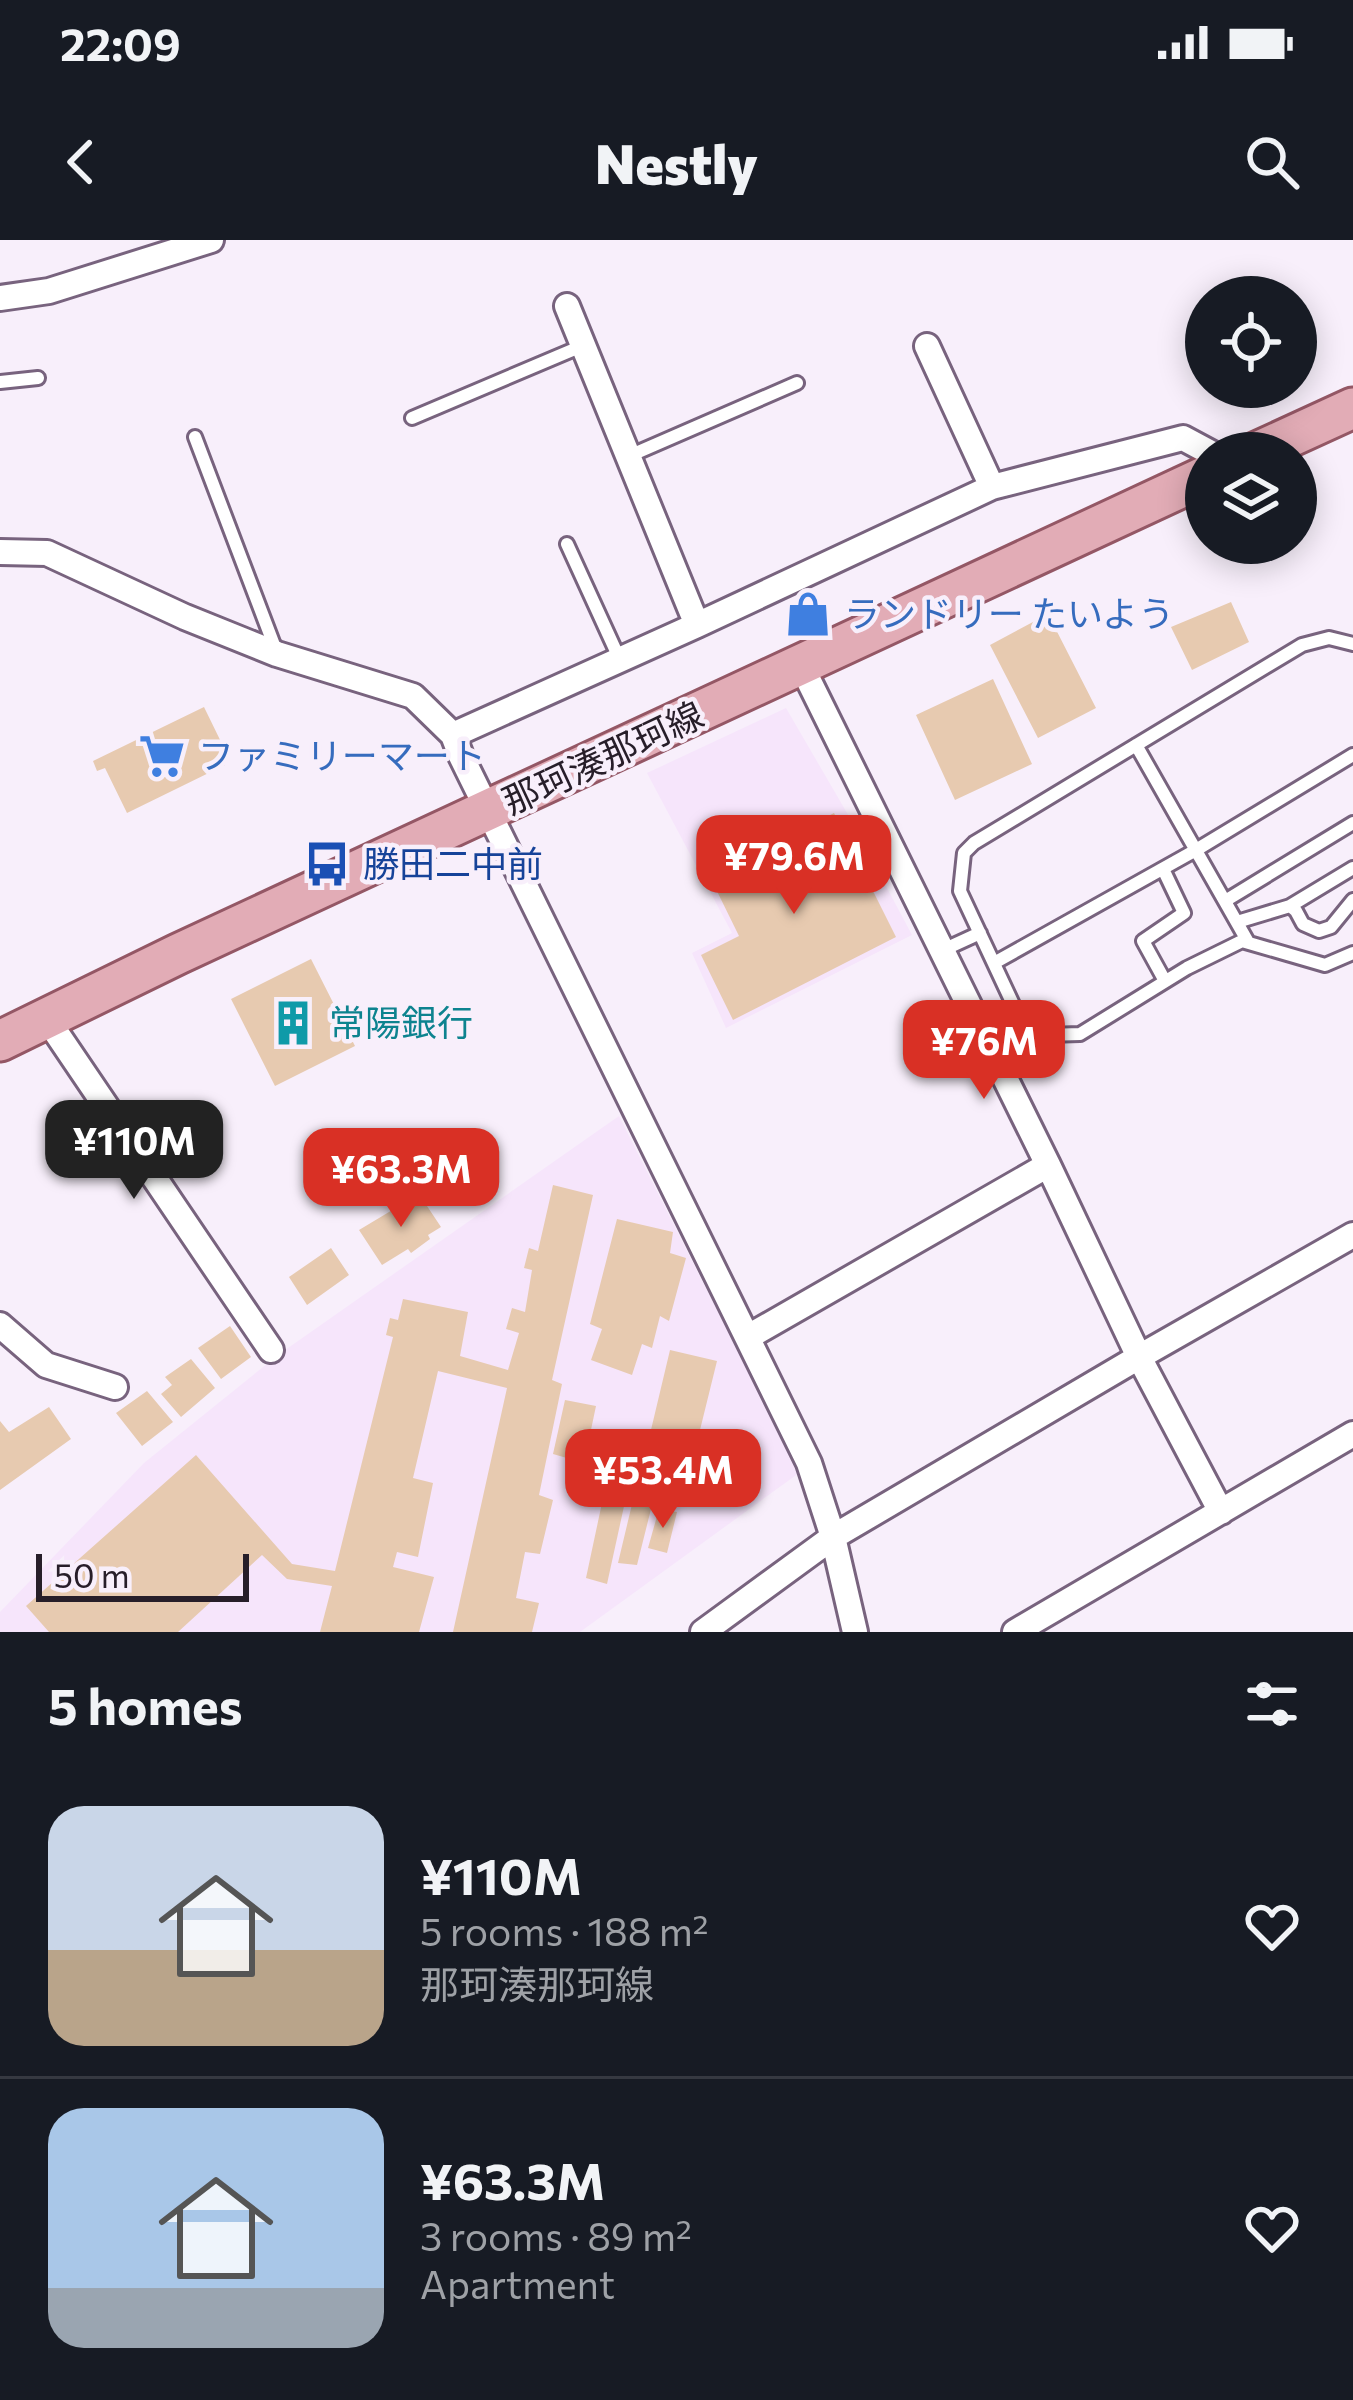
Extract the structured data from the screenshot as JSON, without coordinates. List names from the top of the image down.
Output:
{
  "streets": {
    "main road": ["那珂湊那珂線"]
  },
  "places": {
    "shop": ["ランドリー たいよう"],
    "supermarket": ["ファミリーマート"],
    "bus stop": ["勝田二中前"],
    "building": ["常陽銀行"]
  },
  "scale_bar": "50 m",
  "page": {
    "status": "22:09",
    "header": "Nestly",
    "price": [
      "¥79.6M",
      "¥76M",
      "¥110M",
      "¥63.3M",
      "¥53.4M"
    ],
    "scale": "50 m",
    "heading": "5 homes",
    "list": [
      {
        "name": "¥110M",
        "note": "5 rooms · 188 m² · 那珂湊那珂線"
      },
      {
        "name": "¥63.3M",
        "note": "3 rooms · 89 m² · Apartment"
      }
    ]
  }
}
